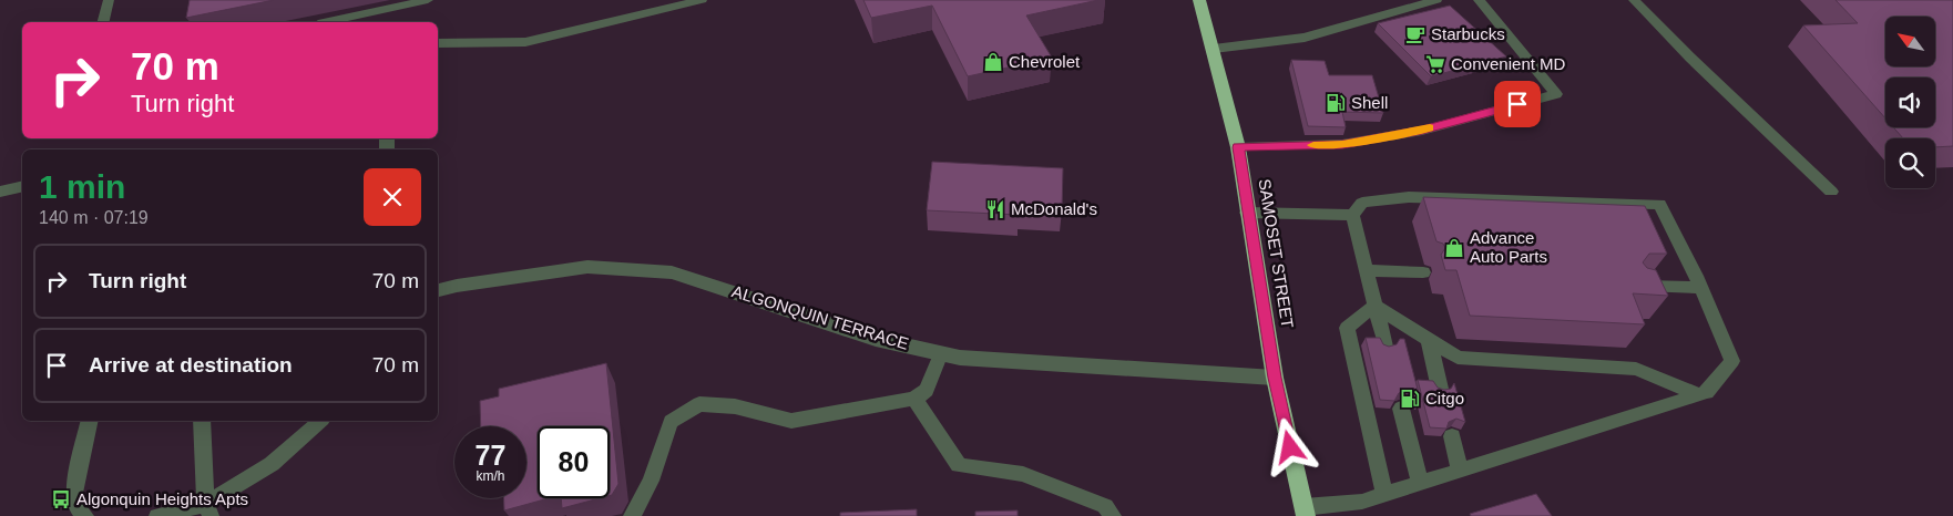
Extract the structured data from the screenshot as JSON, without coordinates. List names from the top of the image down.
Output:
{
  "streets": {
    "highway": ["SAMOSET STREET"],
    "street": ["ALGONQUIN TERRACE"]
  },
  "crossings": [
    ["SAMOSET STREET", "ALGONQUIN TERRACE"]
  ],
  "places": {
    "cafe": ["Starbucks"],
    "shop": ["Chevrolet", "Advance Auto Parts"],
    "supermarket": ["Convenient MD"],
    "fuel station": ["Shell", "Citgo"],
    "restaurant": ["McDonald's"],
    "bus stop": ["Algonquin Heights Apts"]
  },
  "north": "top left",
  "page": {
    "turn": ["70 m", "Turn right"],
    "heading": ["1 min", "140 m · 07:19"],
    "list": [
      {
        "name": "Turn right",
        "value": "70 m"
      },
      {
        "name": "Arrive at destination",
        "value": "70 m"
      }
    ],
    "speed": "77 km/h",
    "limit": "80"
  }
}
